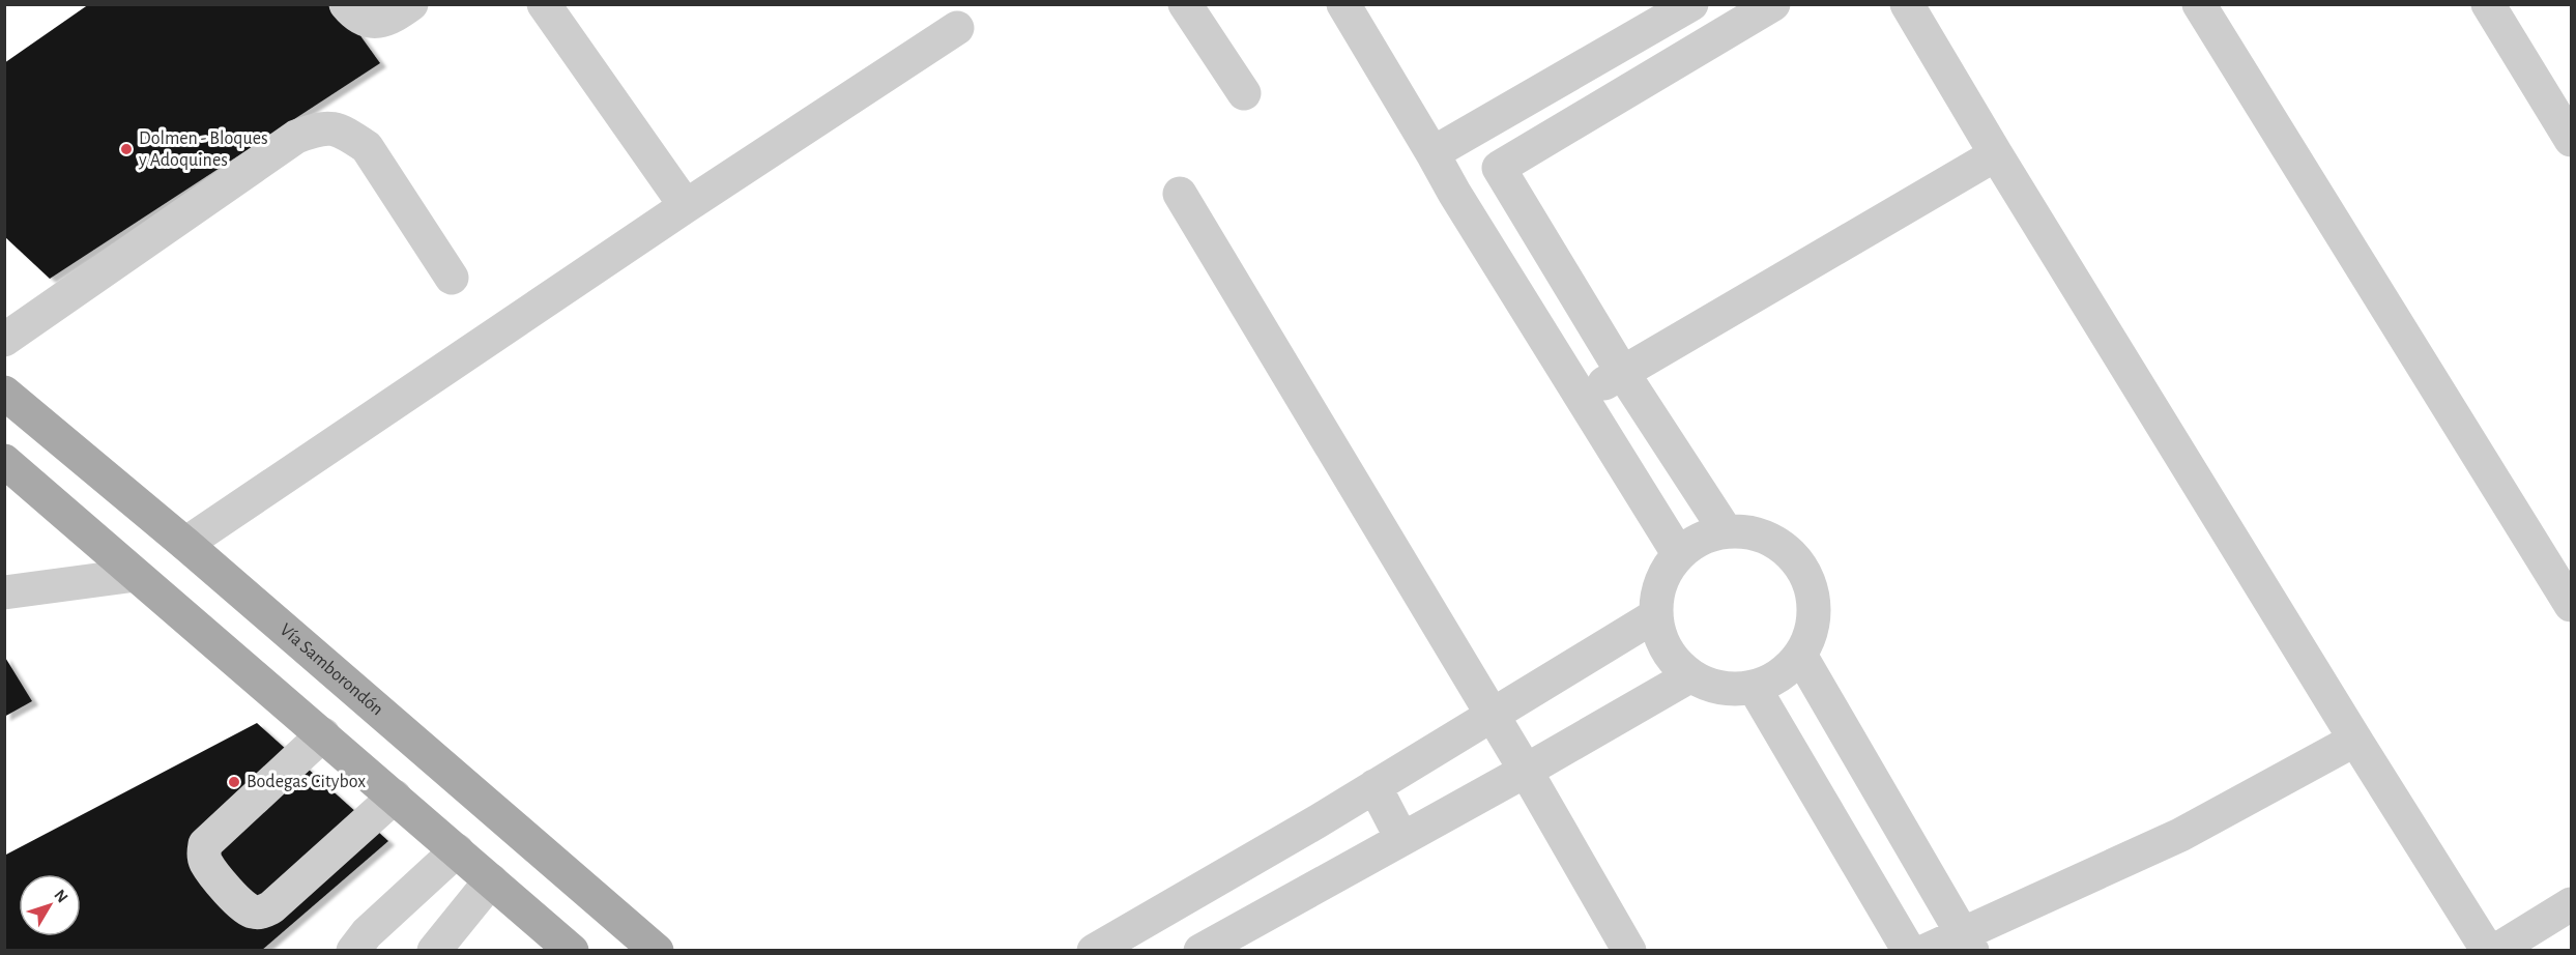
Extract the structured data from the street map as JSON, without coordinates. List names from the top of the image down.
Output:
{
  "streets": {
    "main road": ["Vía Samborondón"]
  },
  "places": ["Dolmen - Bloques y Adoquines", "Bodegas Citybox"],
  "north": "top right"
}
